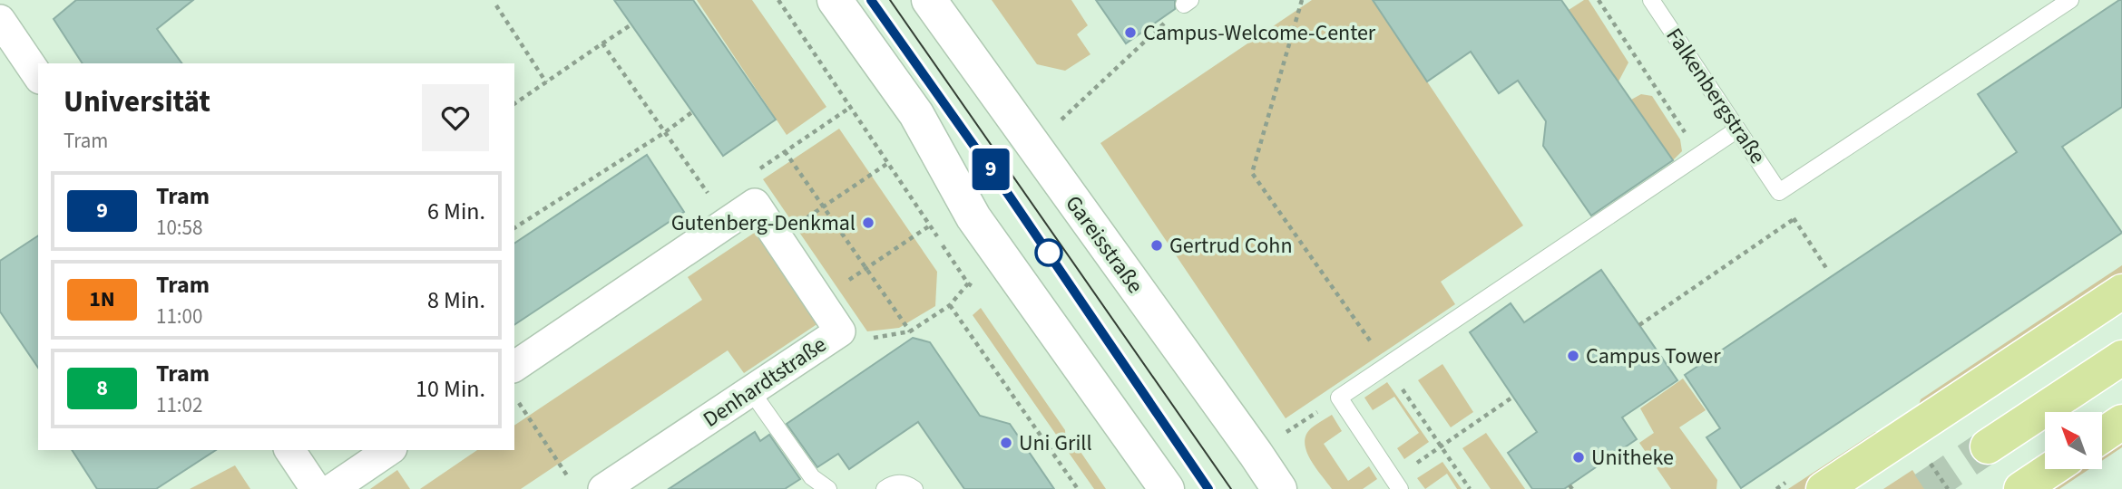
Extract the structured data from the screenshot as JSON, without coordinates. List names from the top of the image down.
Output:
{
  "streets": {
    "main road": ["Gareisstraße"],
    "street": ["Denhardtstraße"],
    "lane": ["Falkenbergstraße"]
  },
  "places": [
    "Campus-Welcome-Center",
    "Gutenberg-Denkmal",
    "Gertrud Cohn",
    "Campus Tower",
    "Uni Grill",
    "Unitheke"
  ],
  "lines": ["tram line 9"],
  "north": "top left",
  "page": {
    "on_map": "9",
    "heading": ["Universität", "Tram"],
    "list": [
      {
        "mark": "9",
        "name": "Tram",
        "note": "10:58",
        "value": "6 Min."
      },
      {
        "mark": "1N",
        "name": "Tram",
        "note": "11:00",
        "value": "8 Min."
      },
      {
        "mark": "8",
        "name": "Tram",
        "note": "11:02",
        "value": "10 Min."
      }
    ]
  }
}
